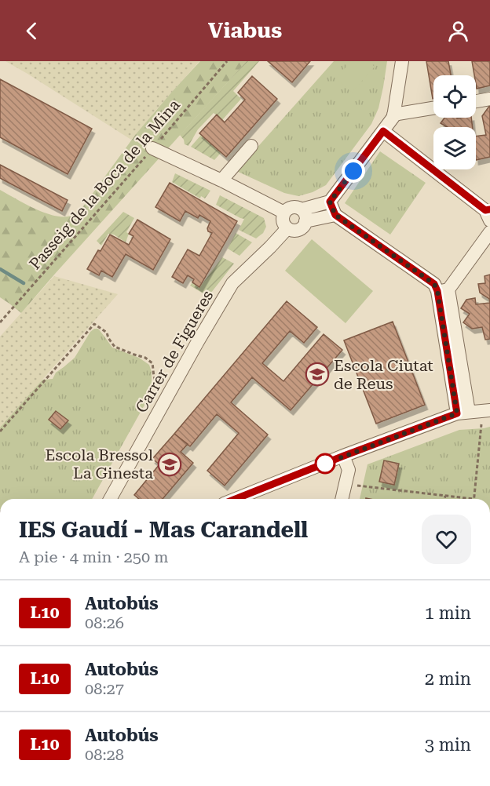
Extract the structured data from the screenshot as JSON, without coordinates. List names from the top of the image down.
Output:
{
  "streets": {
    "street": ["Carrer de Figueres"],
    "path": ["Passeig de la Boca de la Mina"]
  },
  "places": {
    "school or university": ["Escola Ciutat de Reus", "Escola Bressol La Ginesta"]
  },
  "lines": ["bus line L10"],
  "page": {
    "header": "Viabus",
    "heading": ["IES Gaudí - Mas Carandell", "A pie · 4 min · 250 m"],
    "list": [
      {
        "mark": "L10",
        "name": "Autobús",
        "note": "08:26",
        "value": "1 min"
      },
      {
        "mark": "L10",
        "name": "Autobús",
        "note": "08:27",
        "value": "2 min"
      },
      {
        "mark": "L10",
        "name": "Autobús",
        "note": "08:28",
        "value": "3 min"
      }
    ]
  }
}
